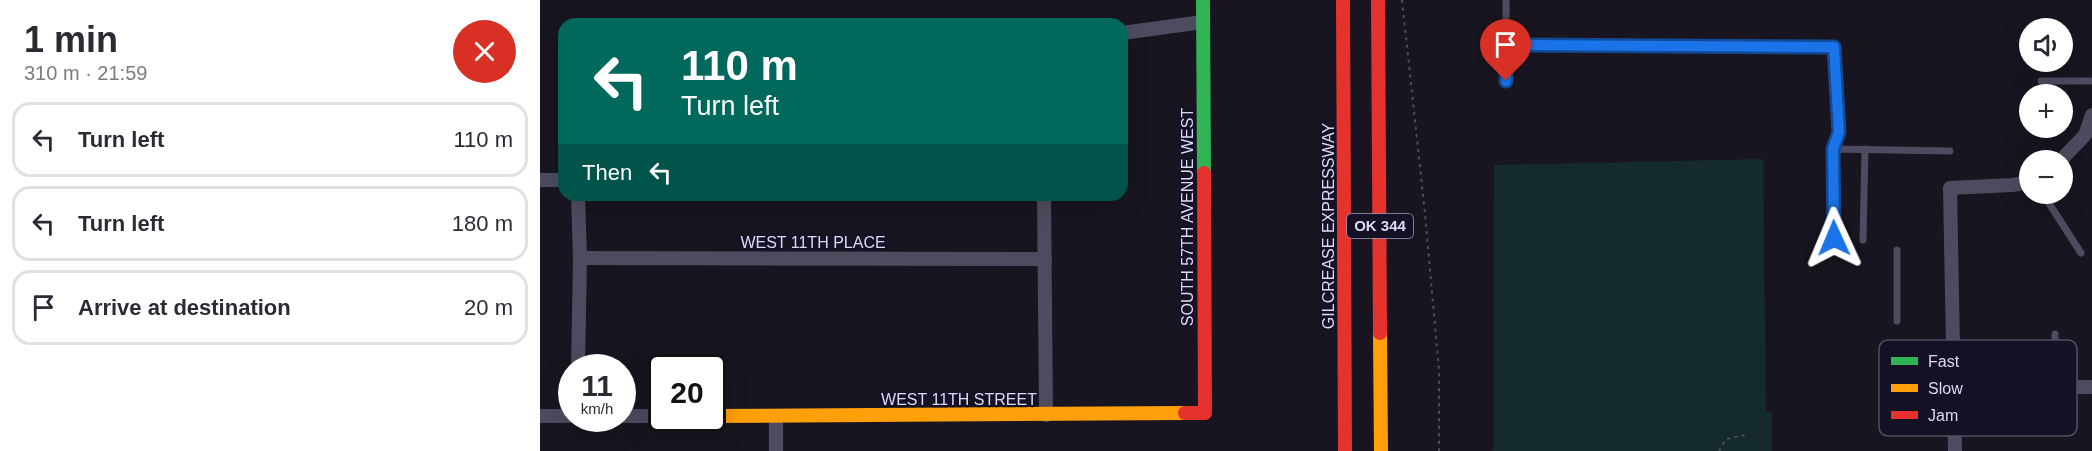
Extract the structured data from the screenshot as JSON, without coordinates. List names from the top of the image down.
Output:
{
  "streets": {
    "main road": [
      "SOUTH 57TH AVENUE WEST",
      "GILCREASE EXPRESSWAY",
      "OK 344",
      "WEST 11TH STREET"
    ],
    "street": ["WEST 11TH PLACE"]
  },
  "crossings": [
    ["SOUTH 57TH AVENUE WEST", "WEST 11TH STREET"]
  ],
  "legend": ["Fast", "Slow", "Jam"],
  "page": {
    "heading": ["1 min", "310 m · 21:59"],
    "map_buttons": ["+", "−"],
    "turn": ["110 m", "Turn left"],
    "list": [
      {
        "name": "Turn left",
        "value": "110 m"
      },
      {
        "name": "Turn left",
        "value": "180 m"
      },
      {
        "name": "Arrive at destination",
        "value": "20 m"
      }
    ],
    "then": "Then",
    "speed": "11 km/h",
    "limit": "20"
  }
}
